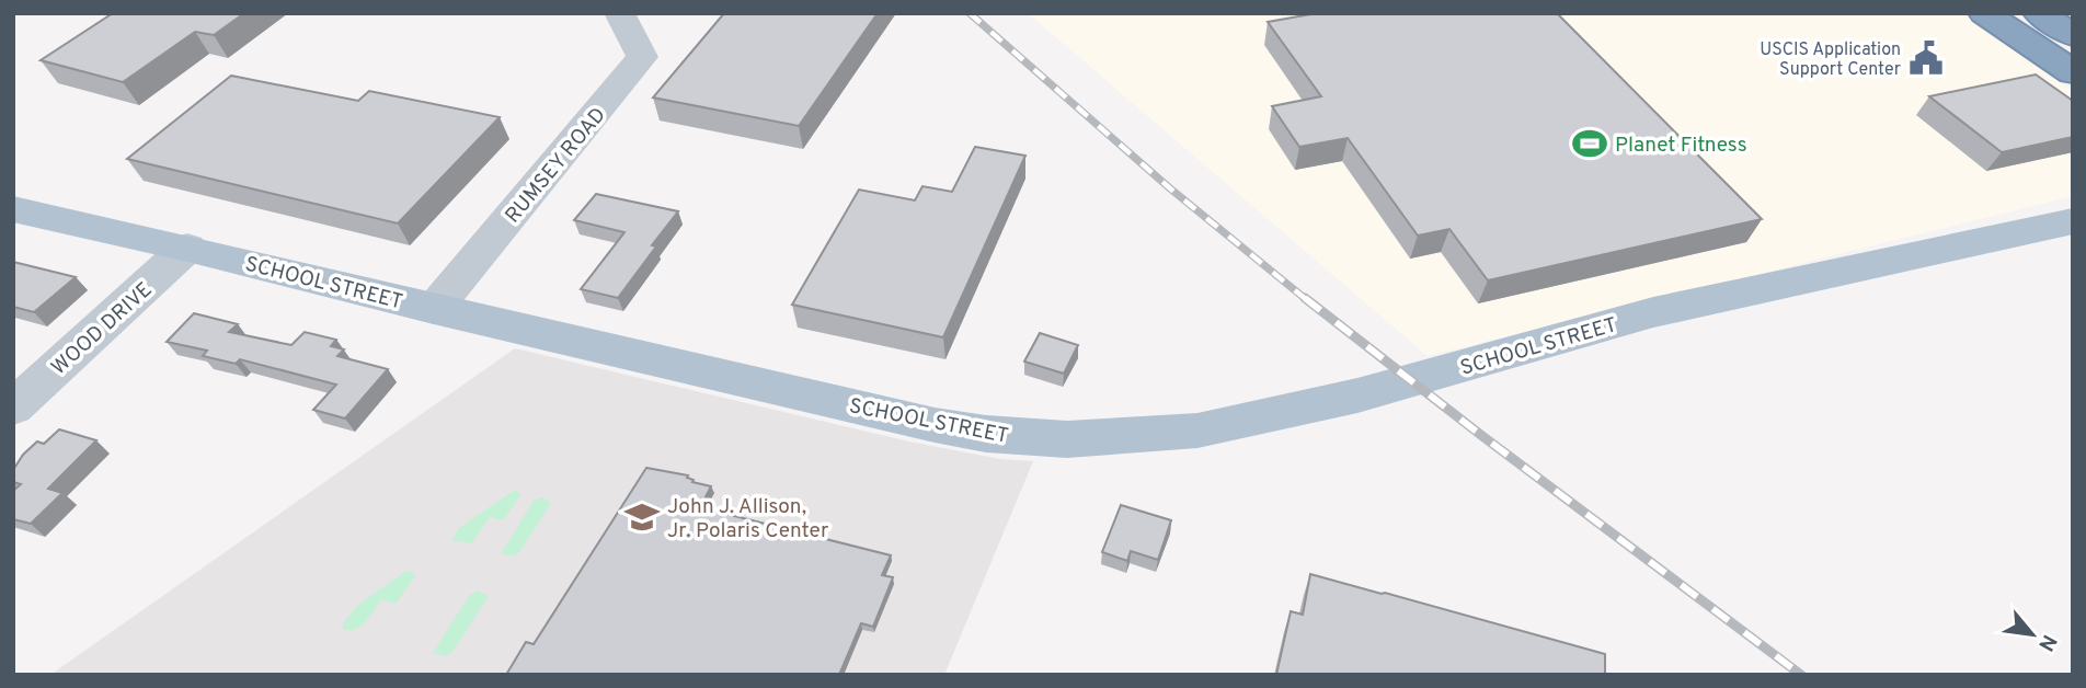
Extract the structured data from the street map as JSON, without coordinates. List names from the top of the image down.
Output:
{
  "streets": {
    "main road": ["SCHOOL STREET"],
    "street": ["RUMSEY ROAD", "WOOD DRIVE"]
  },
  "crossings": [
    ["RUMSEY ROAD", "SCHOOL STREET"],
    ["SCHOOL STREET", "WOOD DRIVE"]
  ],
  "places": {
    "public building": ["USCIS Application Support Center"],
    "sports": ["Planet Fitness"],
    "school or university": ["John J. Allison, Jr. Polaris Center"]
  },
  "north": "bottom right"
}
